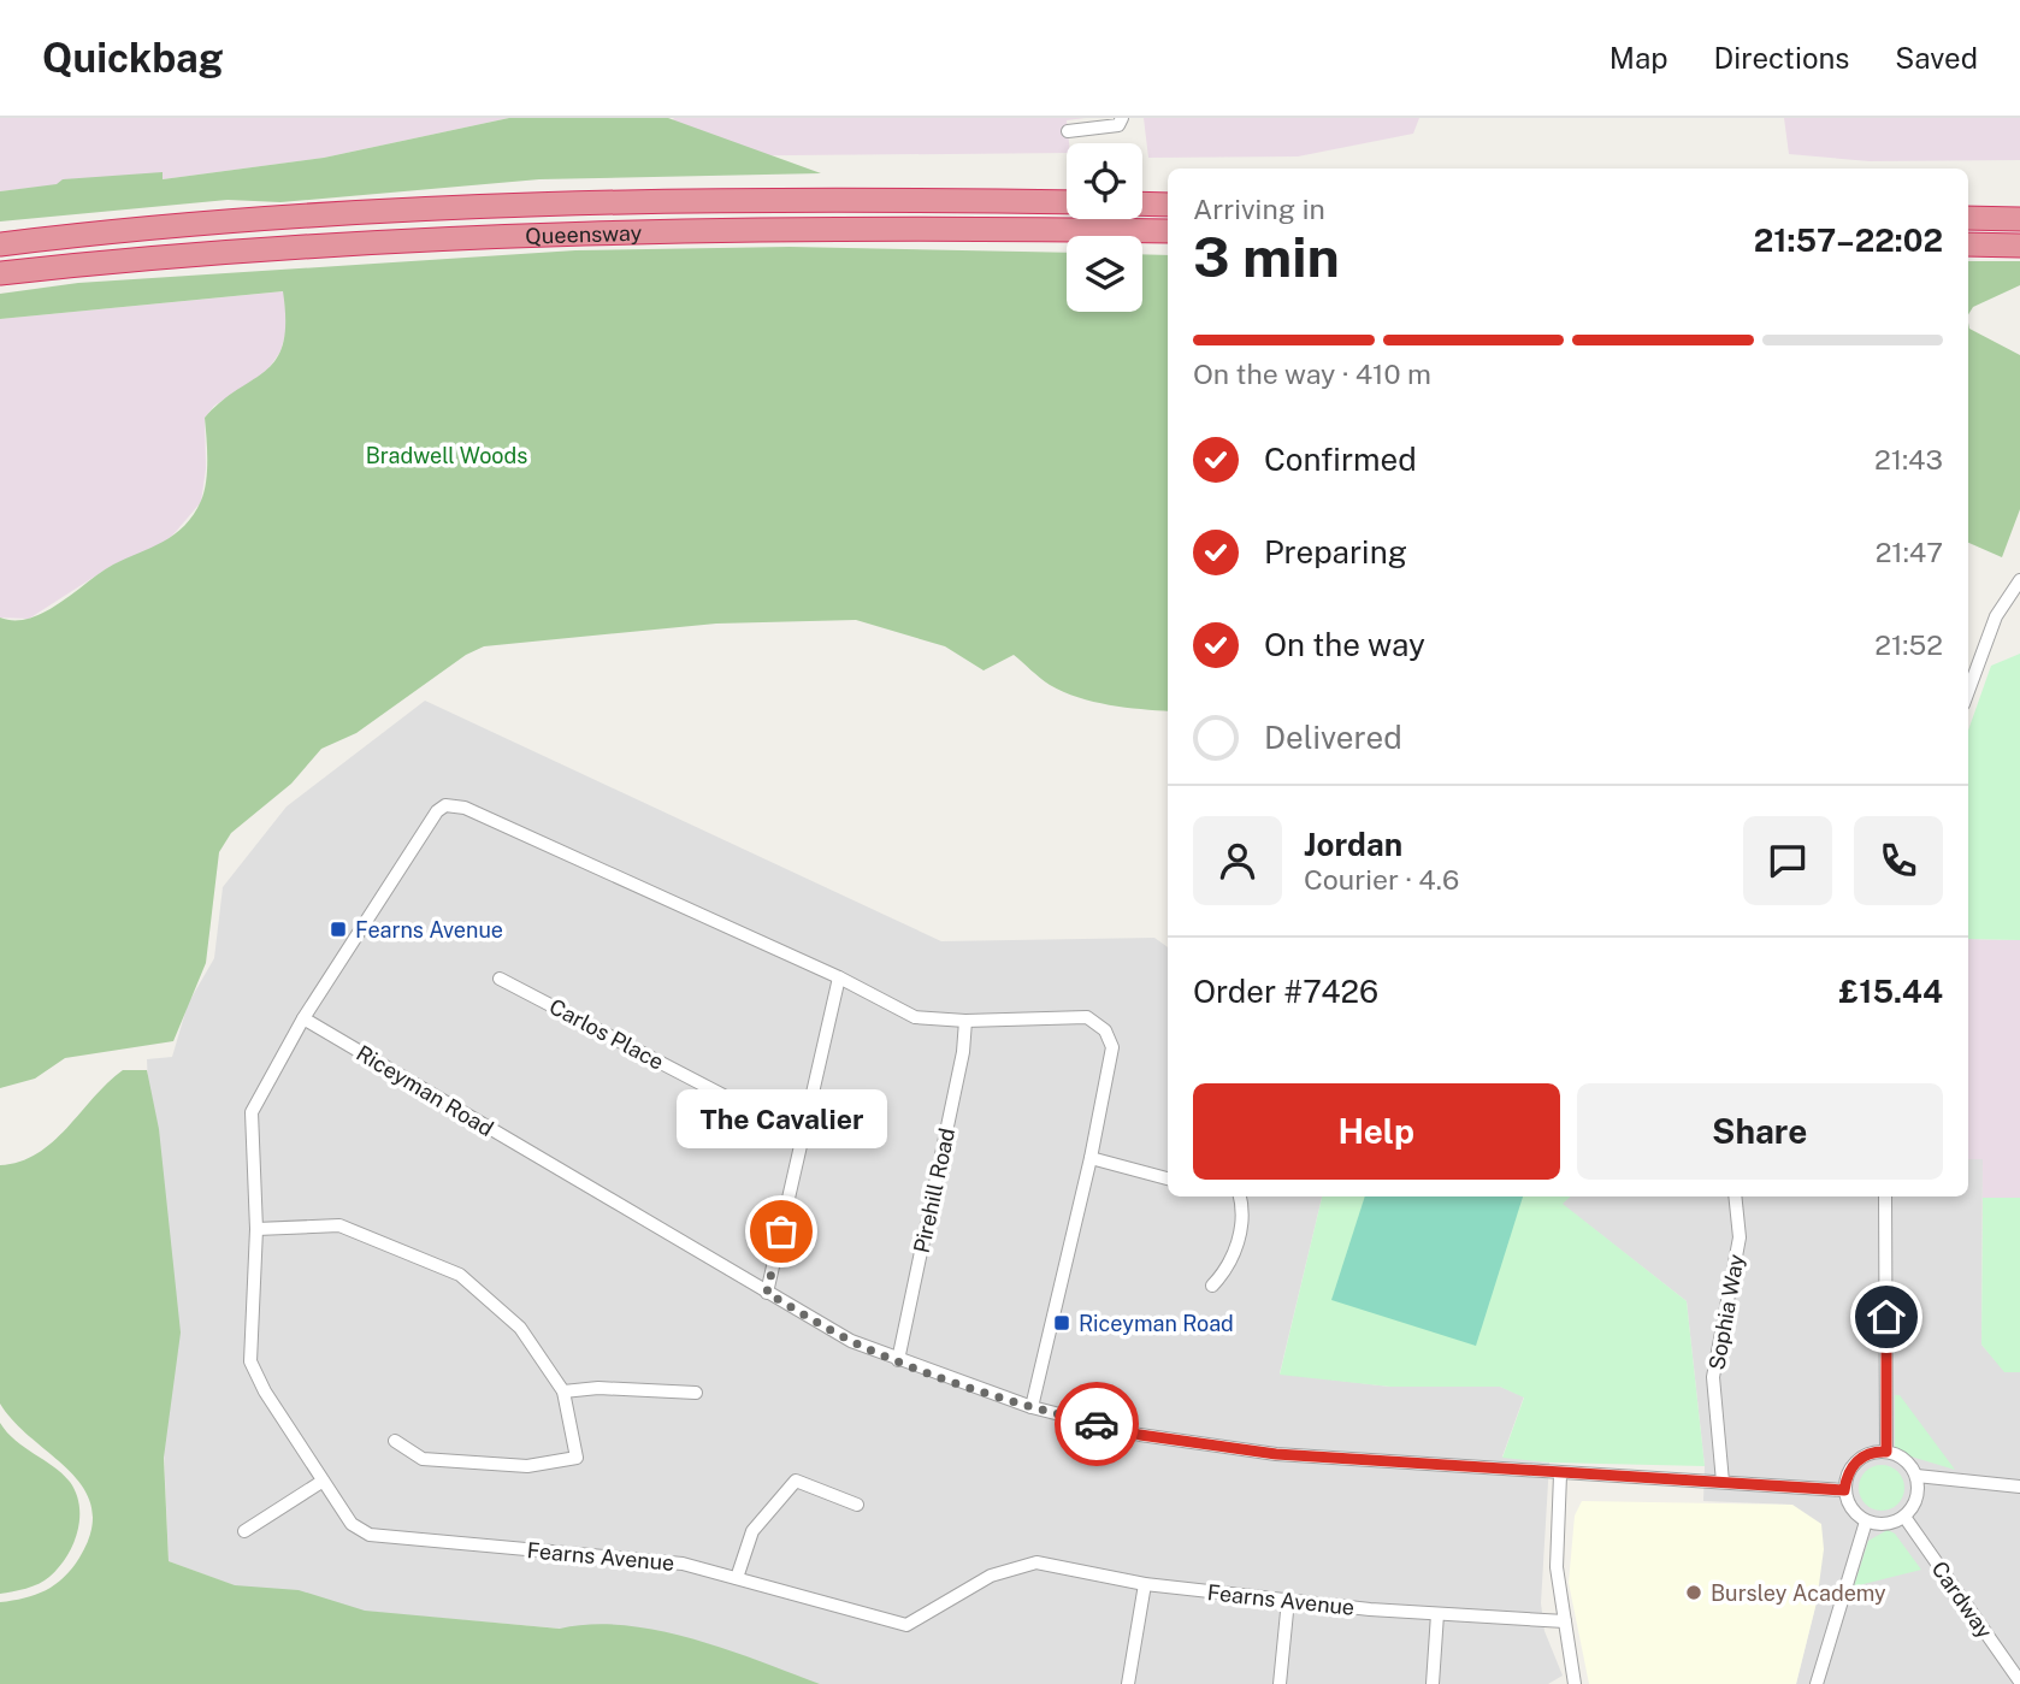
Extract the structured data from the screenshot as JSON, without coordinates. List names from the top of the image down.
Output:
{
  "streets": {
    "highway": ["Queensway"],
    "street": [
      "Carlos Place",
      "Riceyman Road",
      "Pirehill Road",
      "Sophia Way",
      "Fearns Avenue",
      "Cardway"
    ]
  },
  "crossings": [
    ["Riceyman Road", "Pirehill Road"],
    ["Riceyman Road", "Sophia Way"],
    ["Riceyman Road", "Fearns Avenue"],
    ["Riceyman Road", "Cardway"],
    ["Pirehill Road", "Fearns Avenue"]
  ],
  "parks": ["Bradwell Woods"],
  "places": {
    "transit": ["Fearns Avenue", "Riceyman Road"],
    "other": ["The Cavalier", "Bursley Academy"]
  },
  "page": {
    "header": "Quickbag",
    "nav": ["Map", "Directions", "Saved"],
    "heading": ["3 min", "Arriving in", "21:57–22:02"],
    "panel": [
      "Jordan",
      "Courier · 4.6",
      "Order #7426",
      "£15.44"
    ],
    "bar": "On the way · 410 m",
    "list": [
      ["Confirmed", "21:43"],
      ["Preparing", "21:47"],
      ["On the way", "21:52"],
      "Delivered"
    ],
    "buttons": ["Help", "Share"],
    "bubble": "The Cavalier"
  }
}
